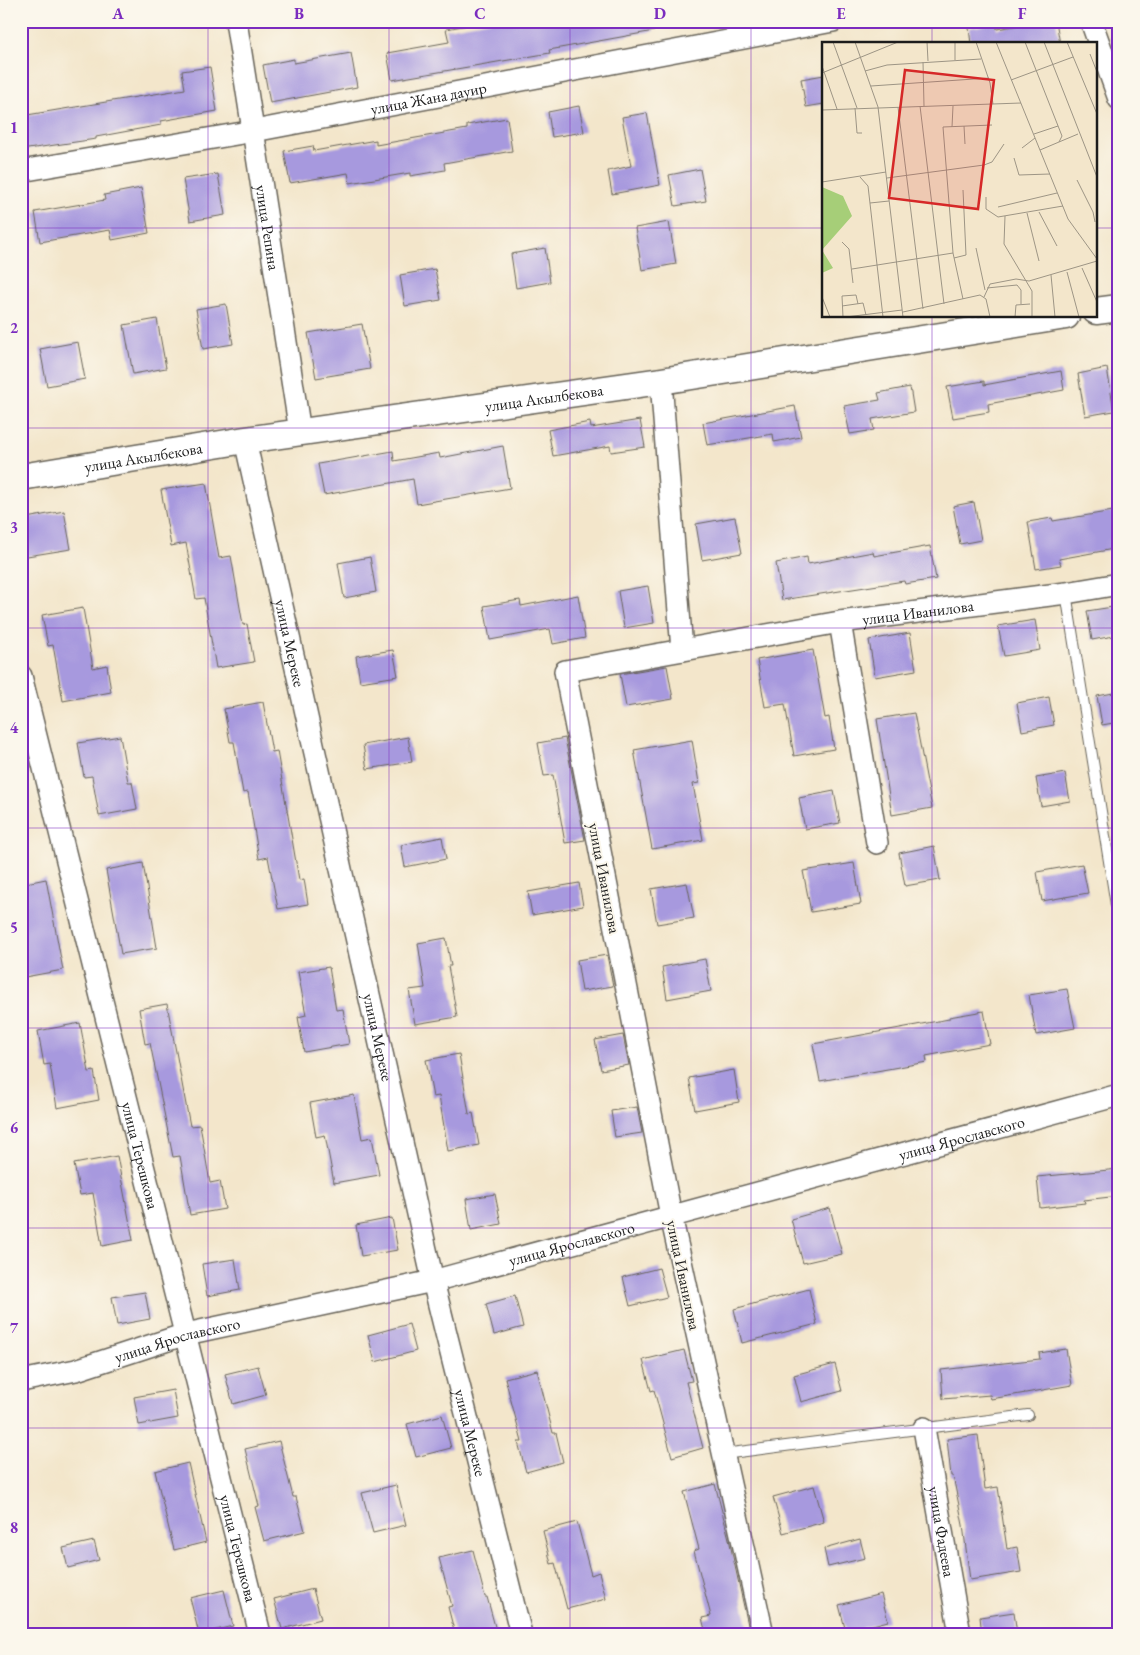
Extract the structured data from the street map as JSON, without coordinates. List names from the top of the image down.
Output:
{
  "streets": {
    "street": [
      "улица Жана дауир",
      "улица Репина",
      "улица Акылбекова",
      "улица Иванилова",
      "улица Мереке",
      "улица Ярославского",
      "улица Терешкова",
      "улица Фадеева"
    ]
  },
  "crossings": [
    ["улица Жана дауир", "улица Репина"],
    ["улица Репина", "улица Акылбекова"],
    ["улица Акылбекова", "улица Мереке"],
    ["улица Иванилова", "улица Ярославского"],
    ["улица Мереке", "улица Ярославского"],
    ["улица Ярославского", "улица Терешкова"]
  ],
  "grid": {
    "columns": [
      "A",
      "B",
      "C",
      "D",
      "E",
      "F"
    ],
    "rows": [
      "1",
      "2",
      "3",
      "4",
      "5",
      "6",
      "7",
      "8"
    ]
  }
}
